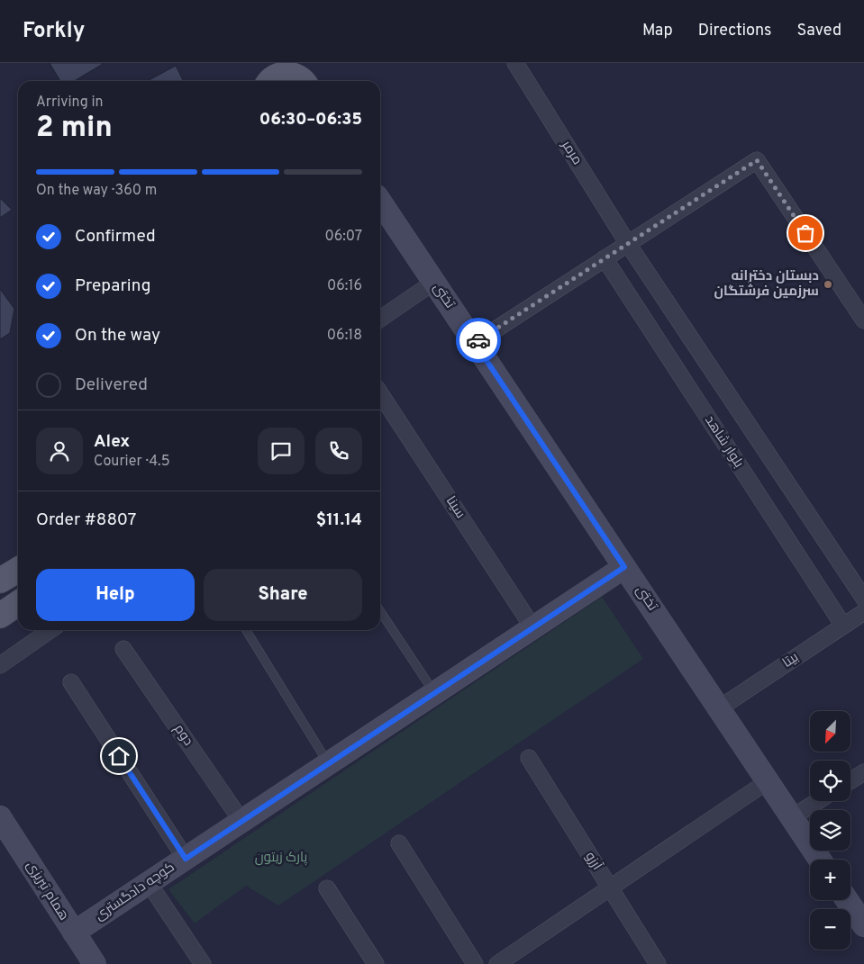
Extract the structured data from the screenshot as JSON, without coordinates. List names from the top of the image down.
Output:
{
  "streets": {
    "main road": ["تختى", "همام تبریزی", "کوچه دادگستری"],
    "street": [
      "مرمر",
      "بلوار شاهد",
      "سینا",
      "بیتا",
      "دوم",
      "آرزو"
    ]
  },
  "crossings": [
    ["تختى", "بیتا"],
    ["تختى", "کوچه دادگستری"],
    ["بلوار شاهد", "بیتا"],
    ["سینا", "کوچه دادگستری"],
    ["دوم", "کوچه دادگستری"],
    ["همام تبریزی", "کوچه دادگستری"]
  ],
  "parks": ["پارک زیتون"],
  "places": ["دبستان دخترانه سرزمین فرشتگان"],
  "north": "bottom left",
  "page": {
    "header": "Forkly",
    "nav": ["Map", "Directions", "Saved"],
    "heading": ["2 min", "Arriving in", "06:30–06:35"],
    "panel": [
      "Alex",
      "Courier · 4.5",
      "Order #8807",
      "$11.14"
    ],
    "bar": "On the way · 360 m",
    "list": [
      ["Confirmed", "06:07"],
      ["Preparing", "06:16"],
      ["On the way", "06:18"],
      "Delivered"
    ],
    "buttons": ["Help", "Share"],
    "map_buttons": ["+", "−"]
  }
}
